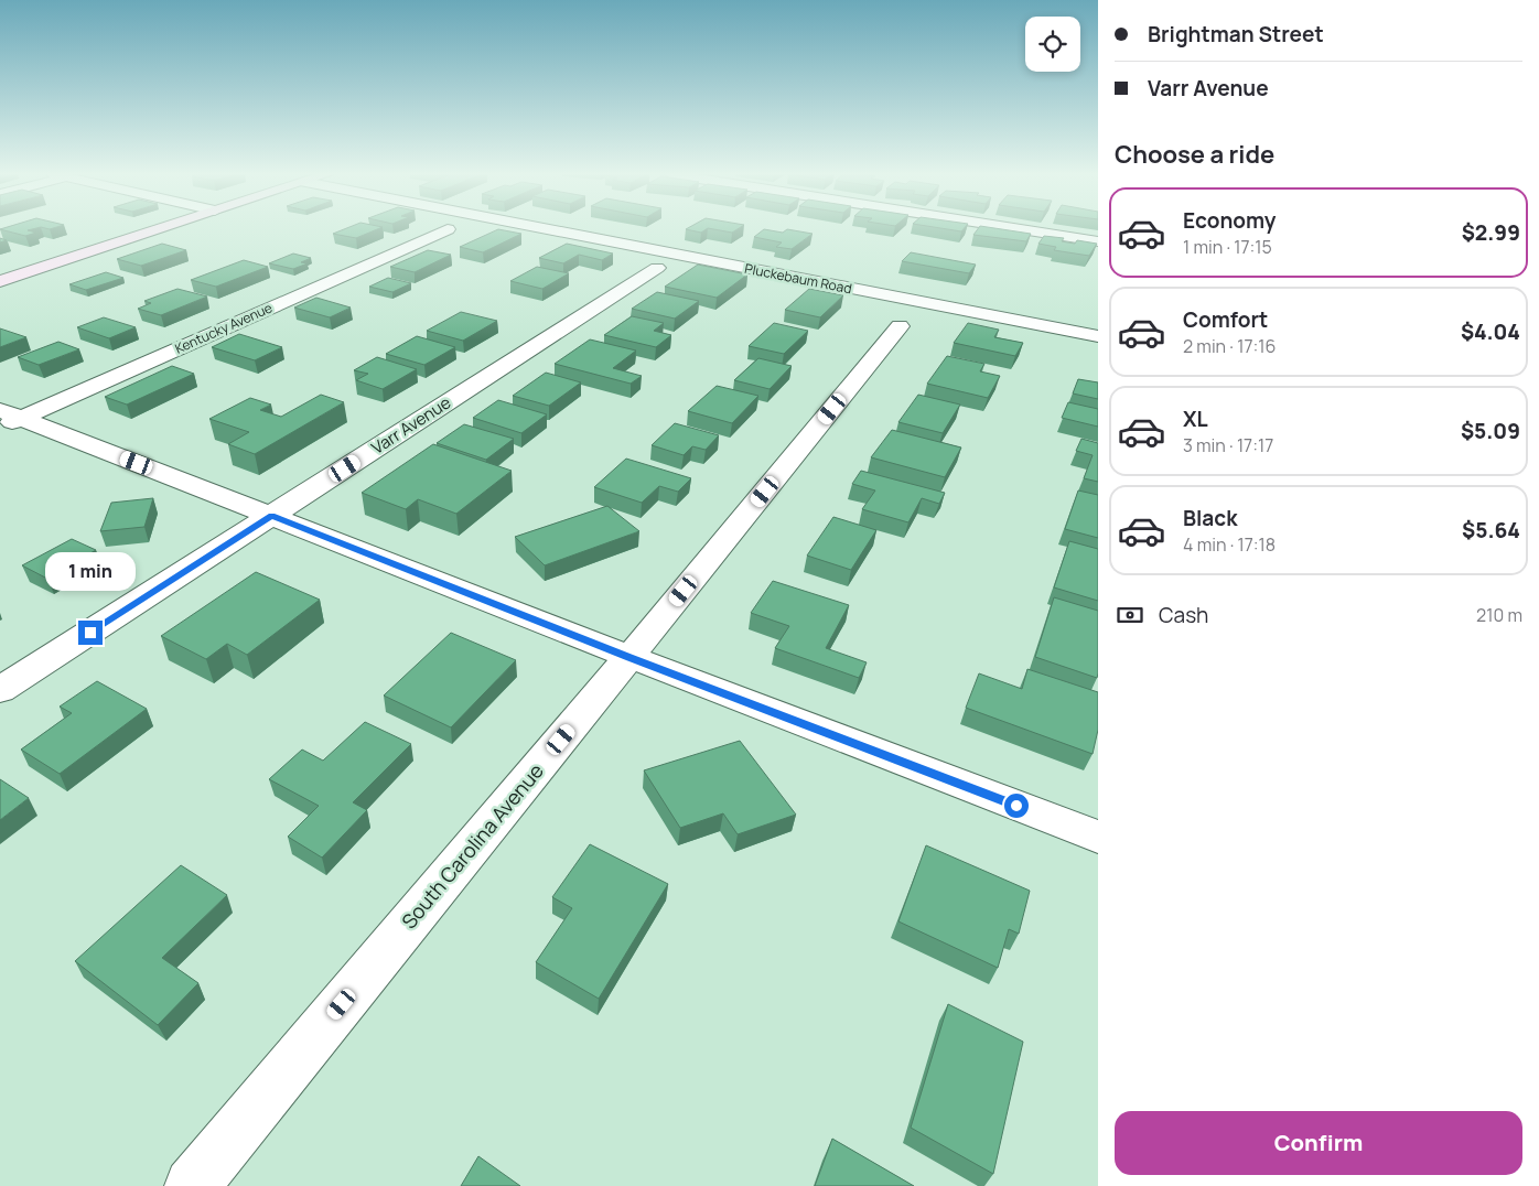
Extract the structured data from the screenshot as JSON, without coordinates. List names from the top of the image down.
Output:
{
  "streets": {
    "street": [
      "Pluckebaum Road",
      "Kentucky Avenue",
      "Varr Avenue",
      "South Carolina Avenue"
    ]
  },
  "page": {
    "banner": ["Brightman Street", "Varr Avenue"],
    "heading": "Choose a ride",
    "list": [
      {
        "name": "Economy",
        "note": "1 min · 17:15",
        "value": "$2.99"
      },
      {
        "name": "Comfort",
        "note": "2 min · 17:16",
        "value": "$4.04"
      },
      {
        "name": "XL",
        "note": "3 min · 17:17",
        "value": "$5.09"
      },
      {
        "name": "Black",
        "note": "4 min · 17:18",
        "value": "$5.64"
      }
    ],
    "bubble": "1 min",
    "pay": ["Cash", "210 m"],
    "buttons": "Confirm"
  }
}
